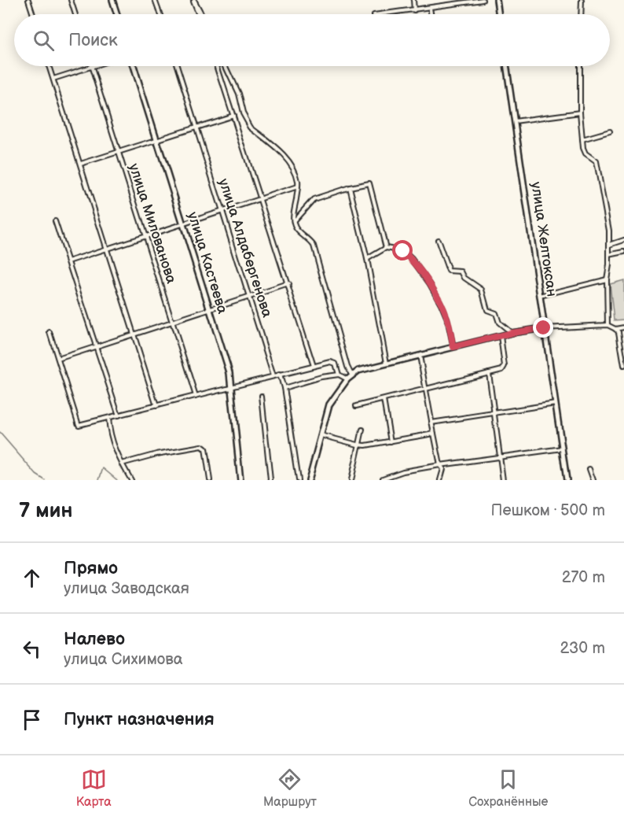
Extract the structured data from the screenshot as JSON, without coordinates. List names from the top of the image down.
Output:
{
  "streets": {
    "street": [
      "улица Милованова",
      "улица Желтоксан",
      "улица Алдабергенова",
      "улица Кастеева"
    ]
  },
  "page": {
    "search": "Поиск",
    "heading": ["7 мин", "Пешком · 500 m"],
    "list": [
      ["Прямо", "улица Заводская", "270 m"],
      ["Налево", "улица Сихимова", "230 m"],
      "Пункт назначения"
    ],
    "nav": ["Карта", "Маршрут", "Сохранённые"]
  }
}
